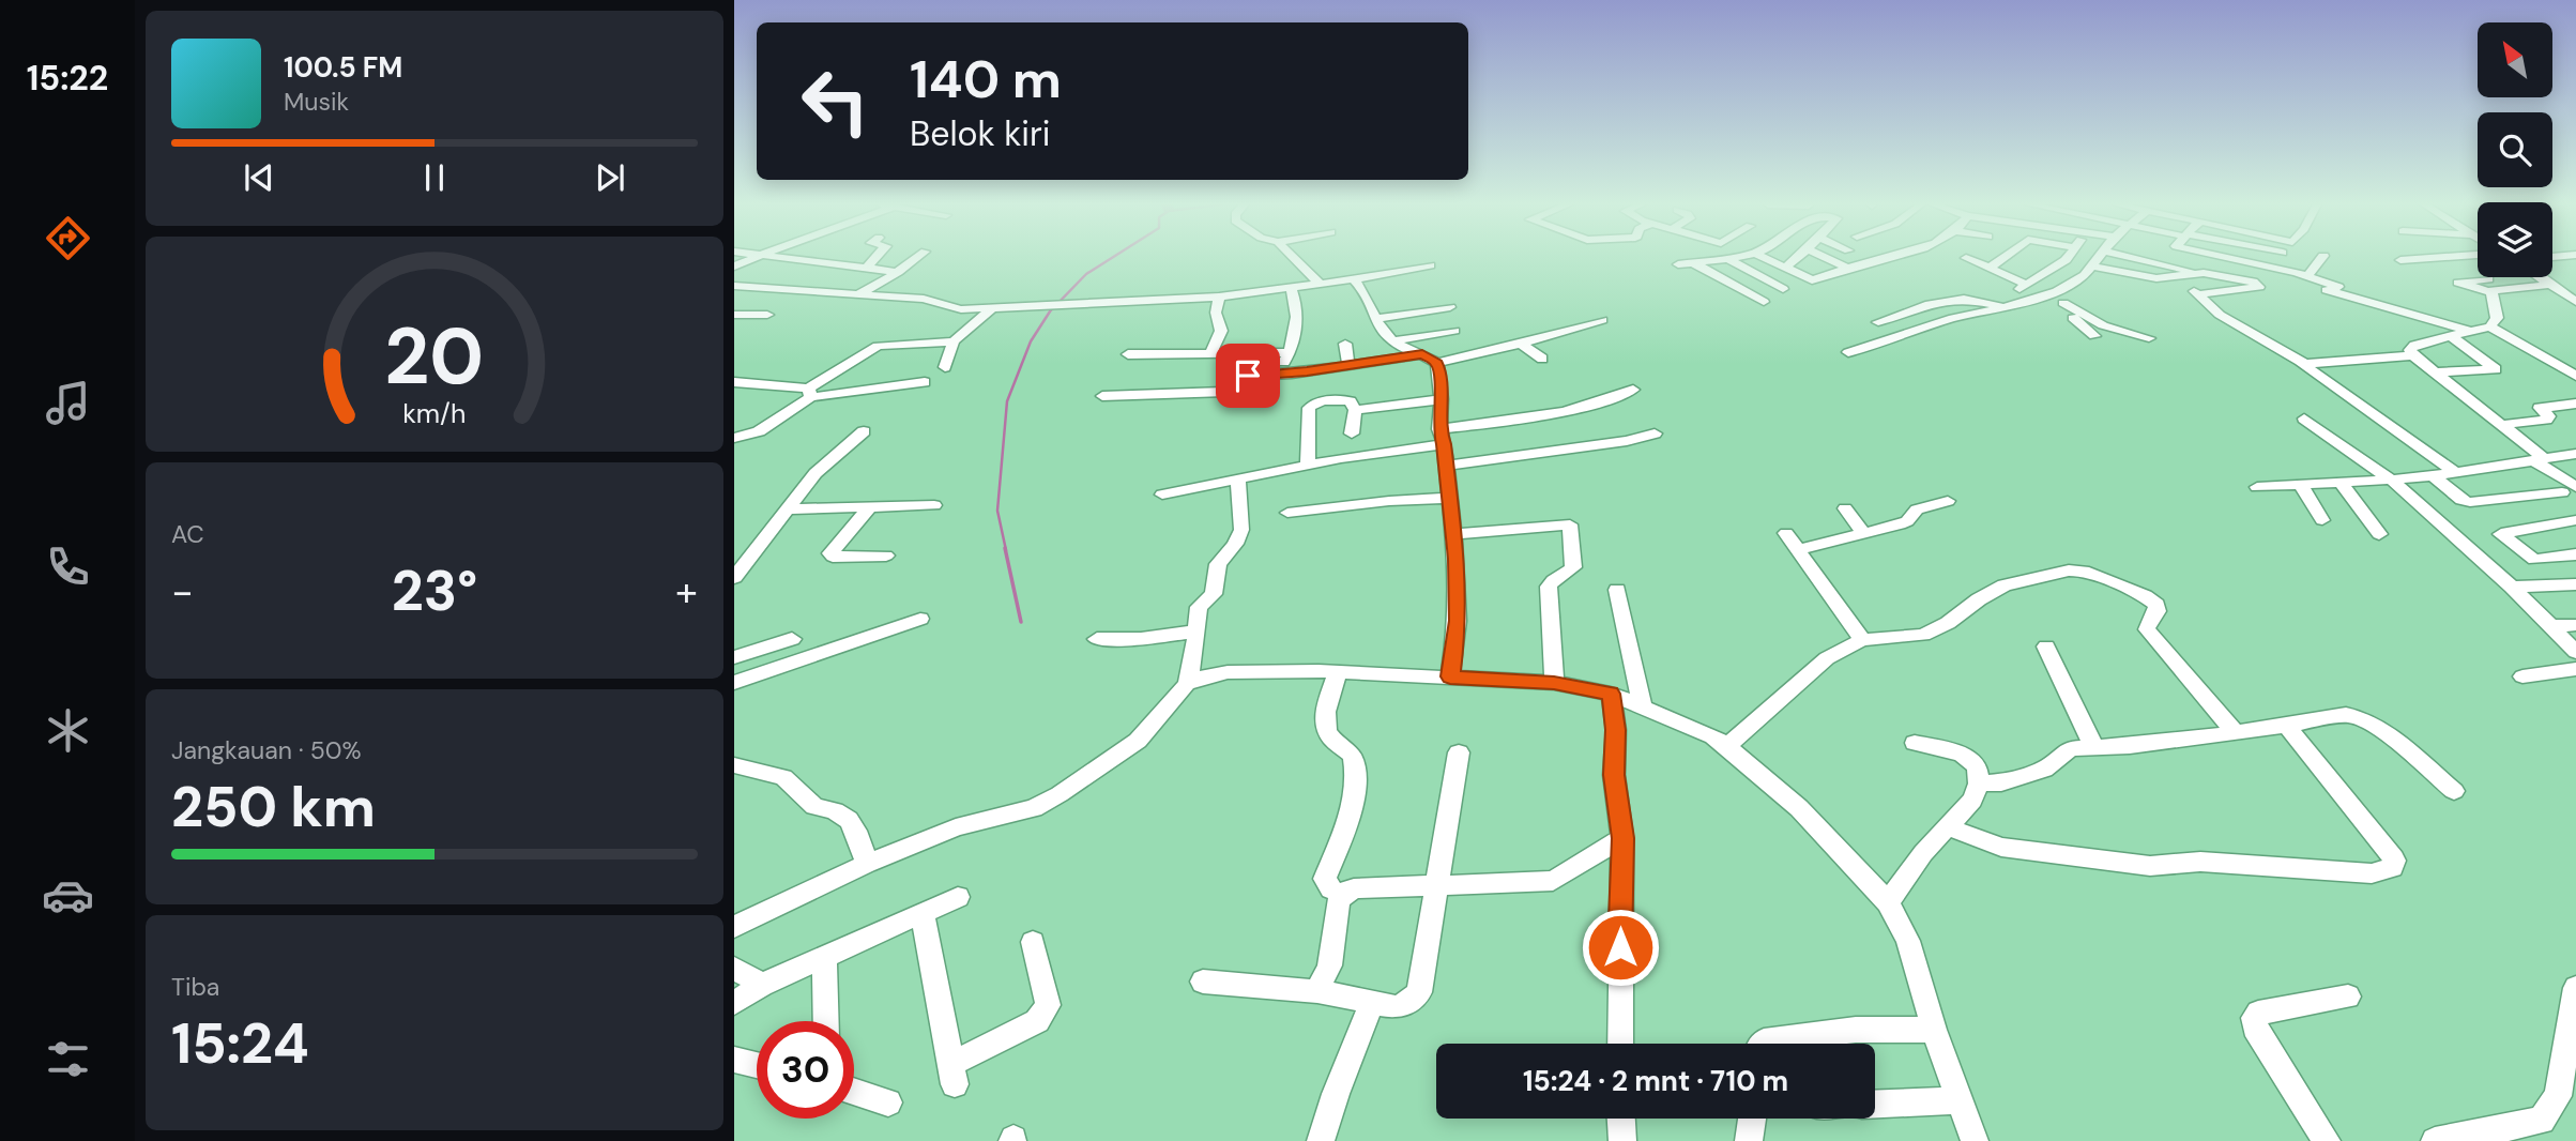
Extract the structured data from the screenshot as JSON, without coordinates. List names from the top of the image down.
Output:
{
  "north": "top left",
  "page": {
    "tabs": "15:22",
    "turn": ["140 m", "Belok kiri"],
    "song": ["100.5 FM", "Musik"],
    "tile": [
      "AC",
      ["Jangkauan · 50%", "250 km"],
      ["Tiba", "15:24"]
    ],
    "heat": ["−", "23°", "+"],
    "limit": "30",
    "trip": "15:24 · 2 mnt · 710 m",
    "gauge": ["20", "km/h"]
  }
}
